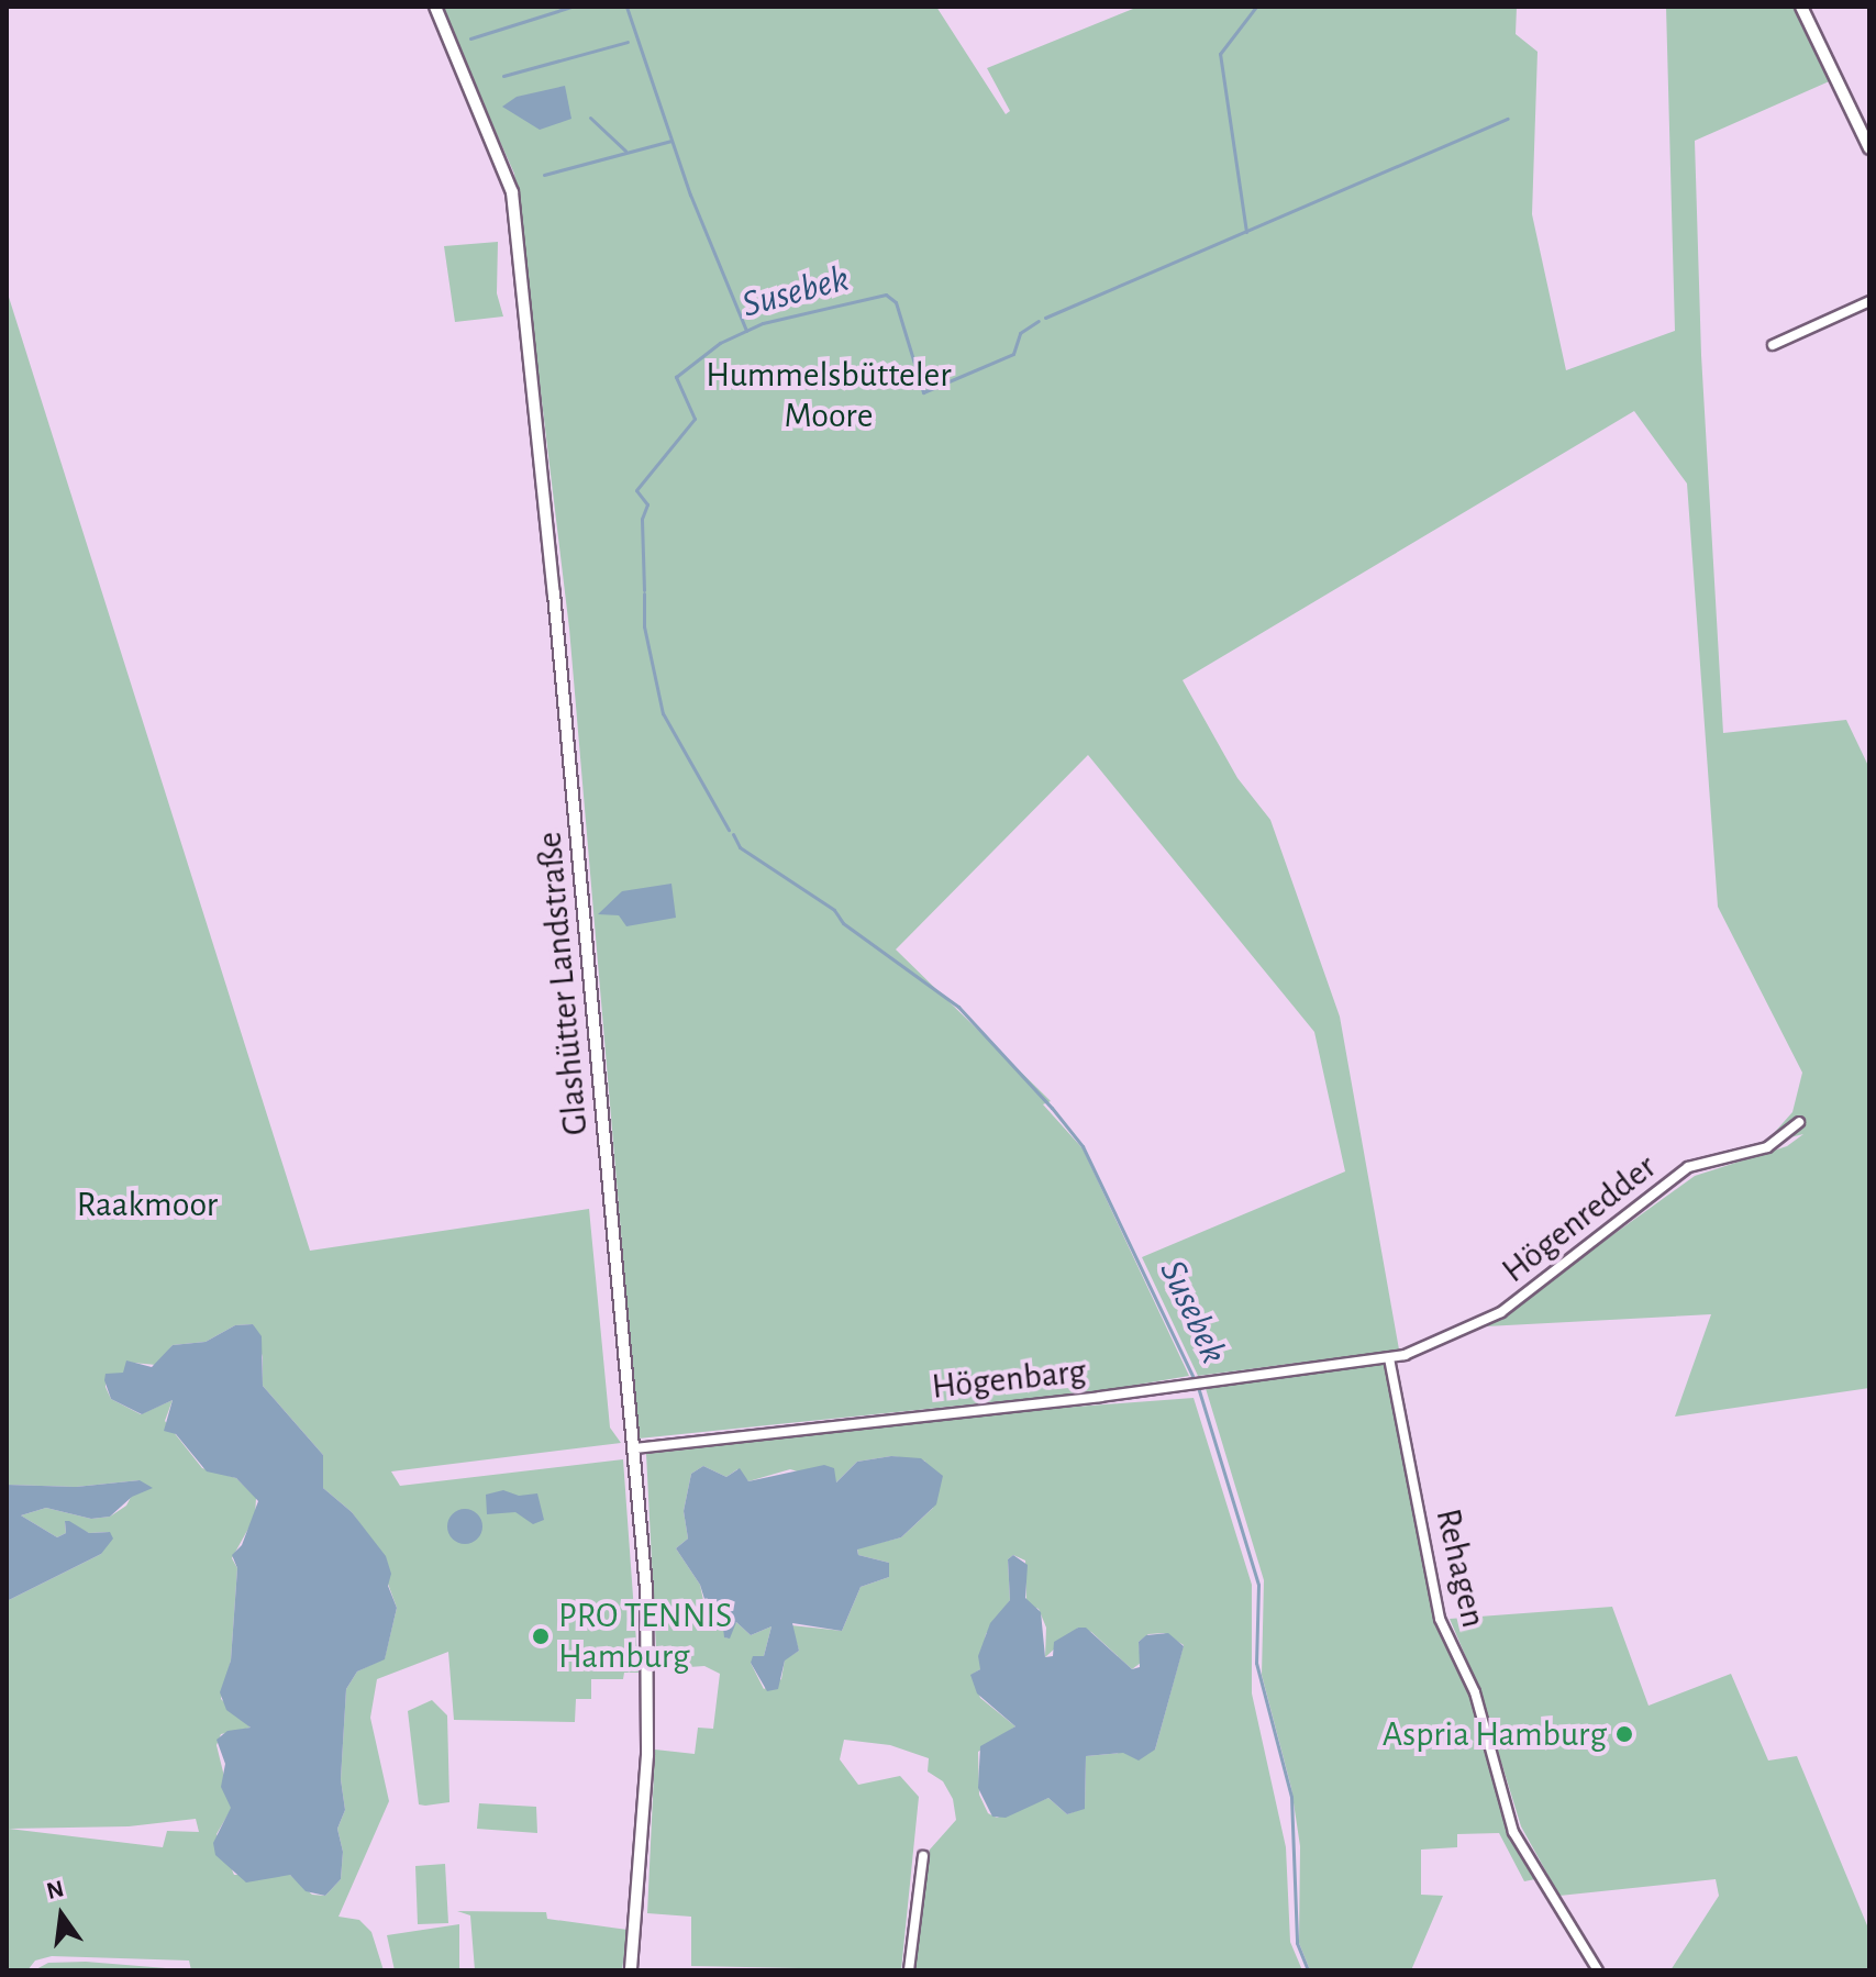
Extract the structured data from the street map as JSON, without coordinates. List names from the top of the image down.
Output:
{
  "streets": {
    "street": [
      "Glashütter Landstraße",
      "Högenredder",
      "Högenbarg",
      "Rehagen"
    ]
  },
  "crossings": [
    ["Glashütter Landstraße", "Högenbarg"],
    ["Högenredder", "Högenbarg"],
    ["Högenredder", "Rehagen"],
    ["Högenbarg", "Rehagen"]
  ],
  "water": ["Susebek"],
  "parks": ["Hummelsbütteler Moore", "Raakmoor"],
  "places": ["PRO TENNIS Hamburg", "Aspria Hamburg"],
  "north": "top"
}
